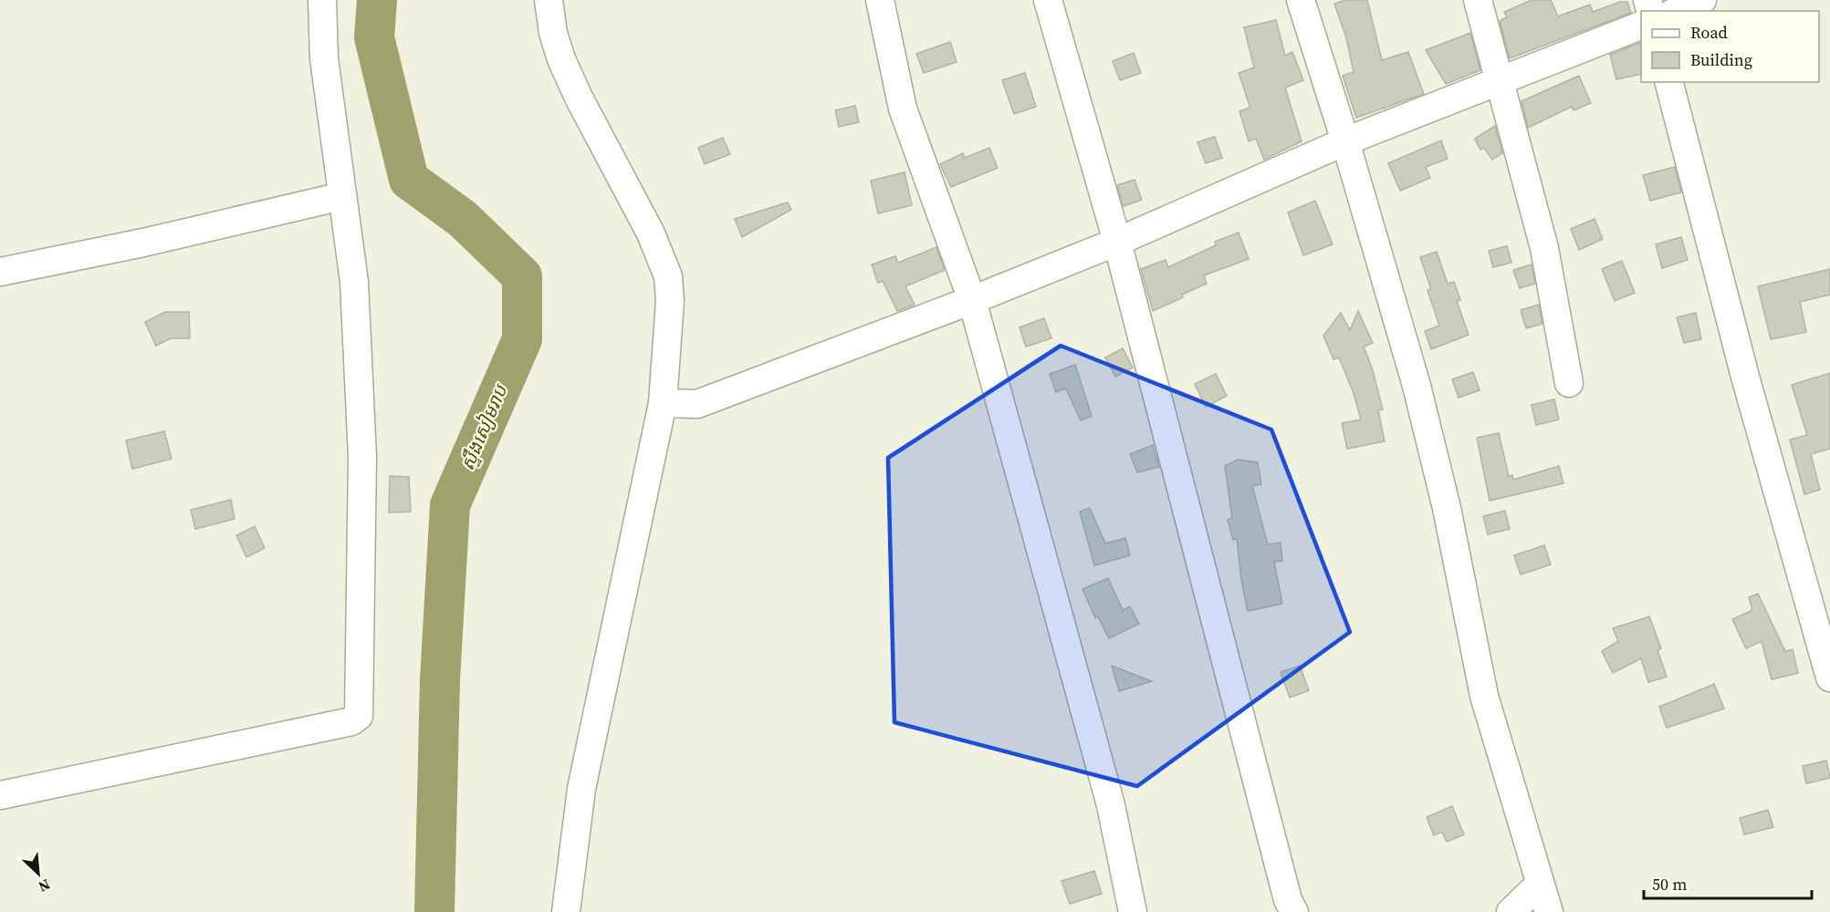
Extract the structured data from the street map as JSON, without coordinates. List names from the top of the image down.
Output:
{
  "water": ["ស្ទឹងសៀមរាប"],
  "legend": ["Road", "Building"],
  "scale_bar": "50 m",
  "north": "bottom right"
}
